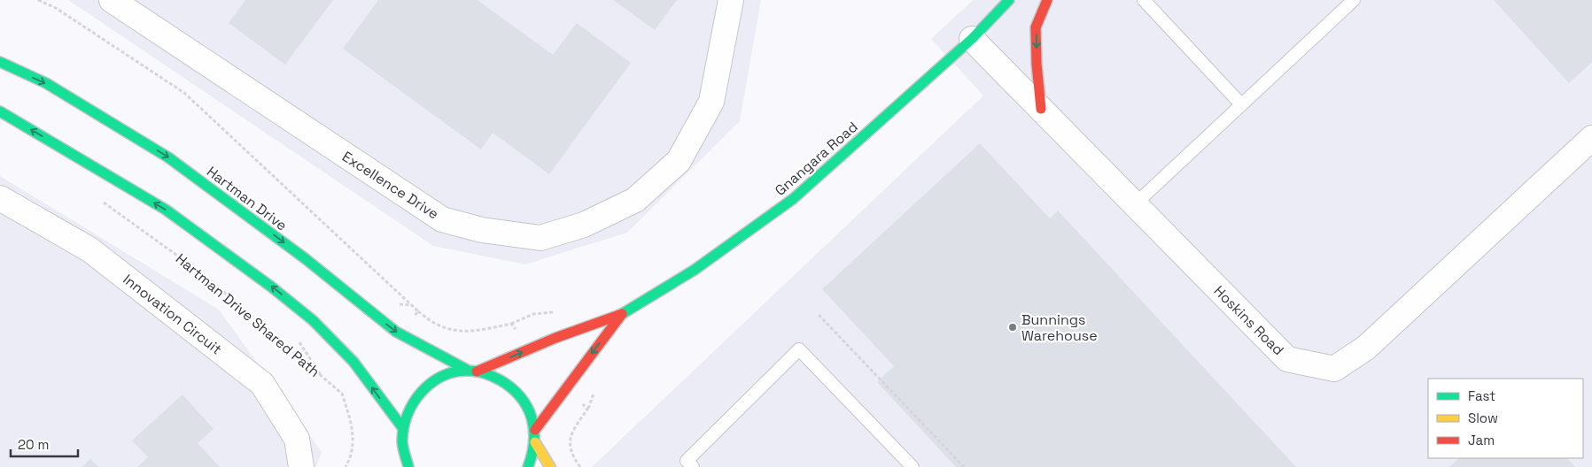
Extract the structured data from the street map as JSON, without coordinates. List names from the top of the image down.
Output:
{
  "streets": {
    "main road": ["Gnangara Road", "Hartman Drive"],
    "street": ["Excellence Drive", "Innovation Circuit", "Hoskins Road"],
    "path": ["Hartman Drive Shared Path"]
  },
  "crossings": [
    ["Gnangara Road", "Hartman Drive"],
    ["Gnangara Road", "Hoskins Road"]
  ],
  "places": ["Bunnings Warehouse"],
  "legend": ["Fast", "Slow", "Jam"],
  "scale_bar": "20 m"
}
